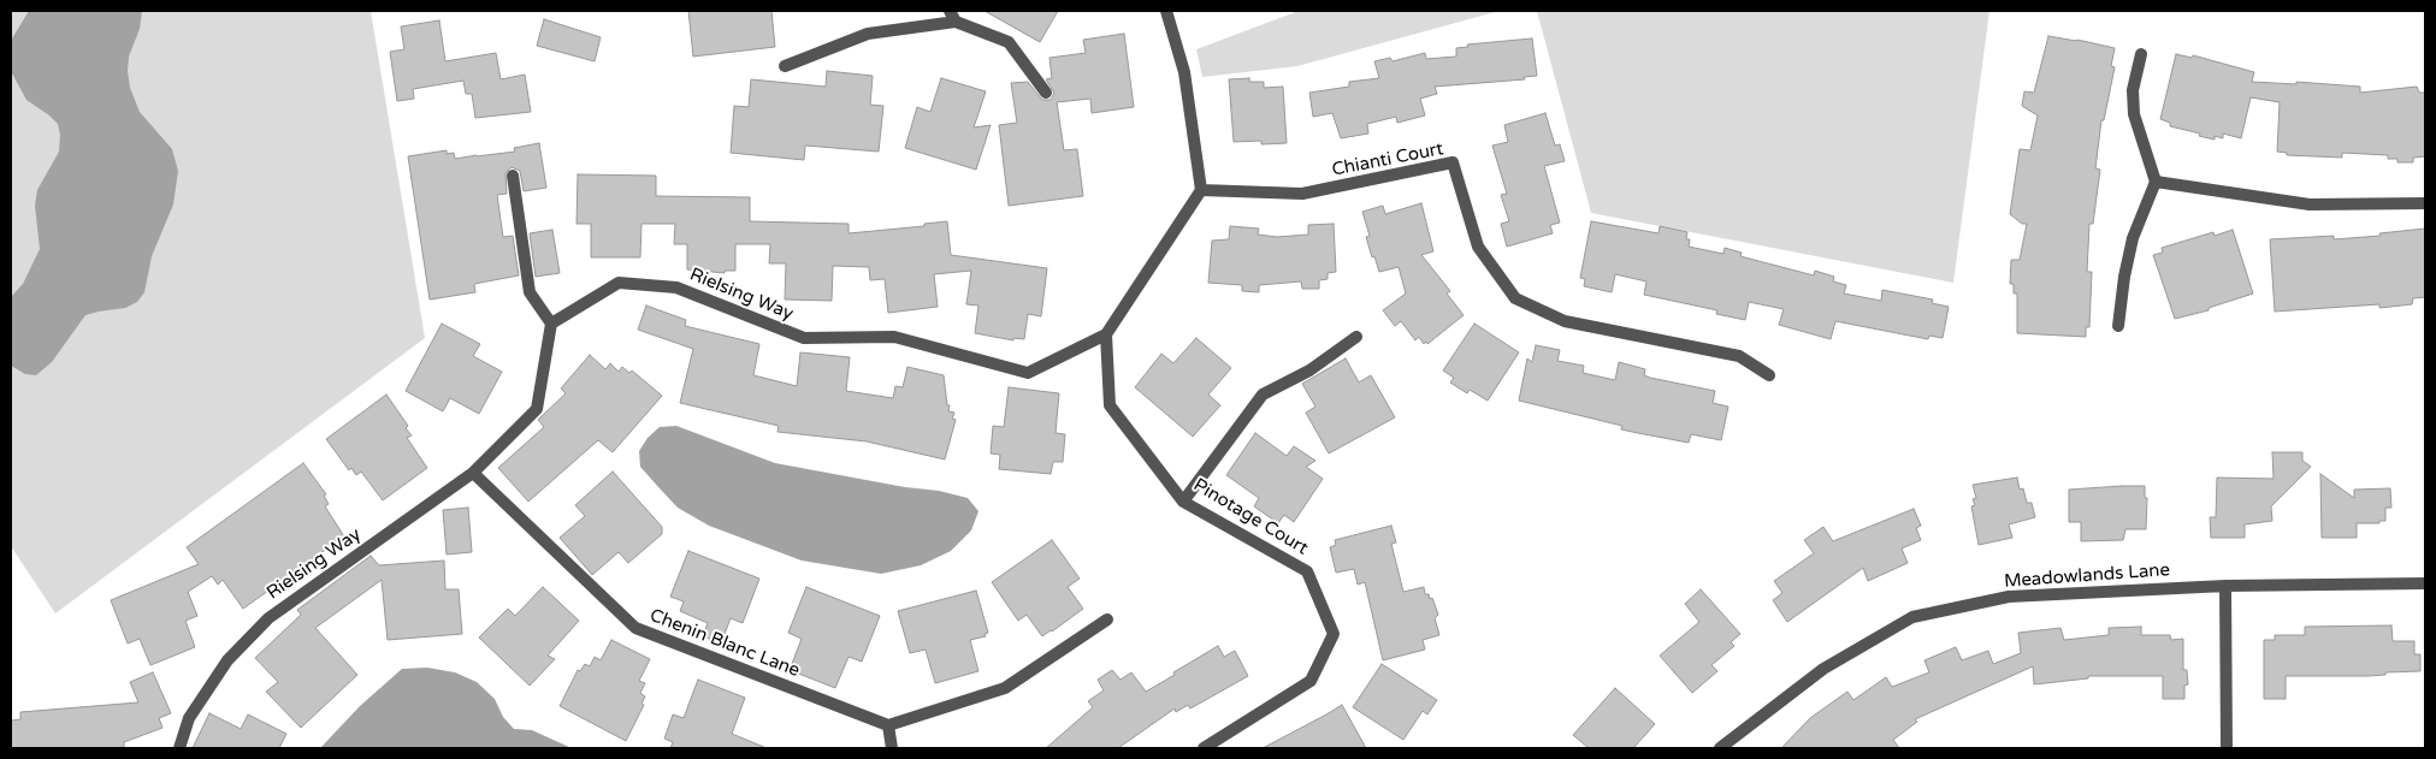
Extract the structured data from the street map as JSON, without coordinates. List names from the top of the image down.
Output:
{
  "streets": {
    "street": [
      "Chianti Court",
      "Rielsing Way",
      "Pinotage Court",
      "Meadowlands Lane",
      "Chenin Blanc Lane"
    ]
  },
  "crossings": [
    ["Rielsing Way", "Pinotage Court"],
    ["Rielsing Way", "Chenin Blanc Lane"]
  ]
}
